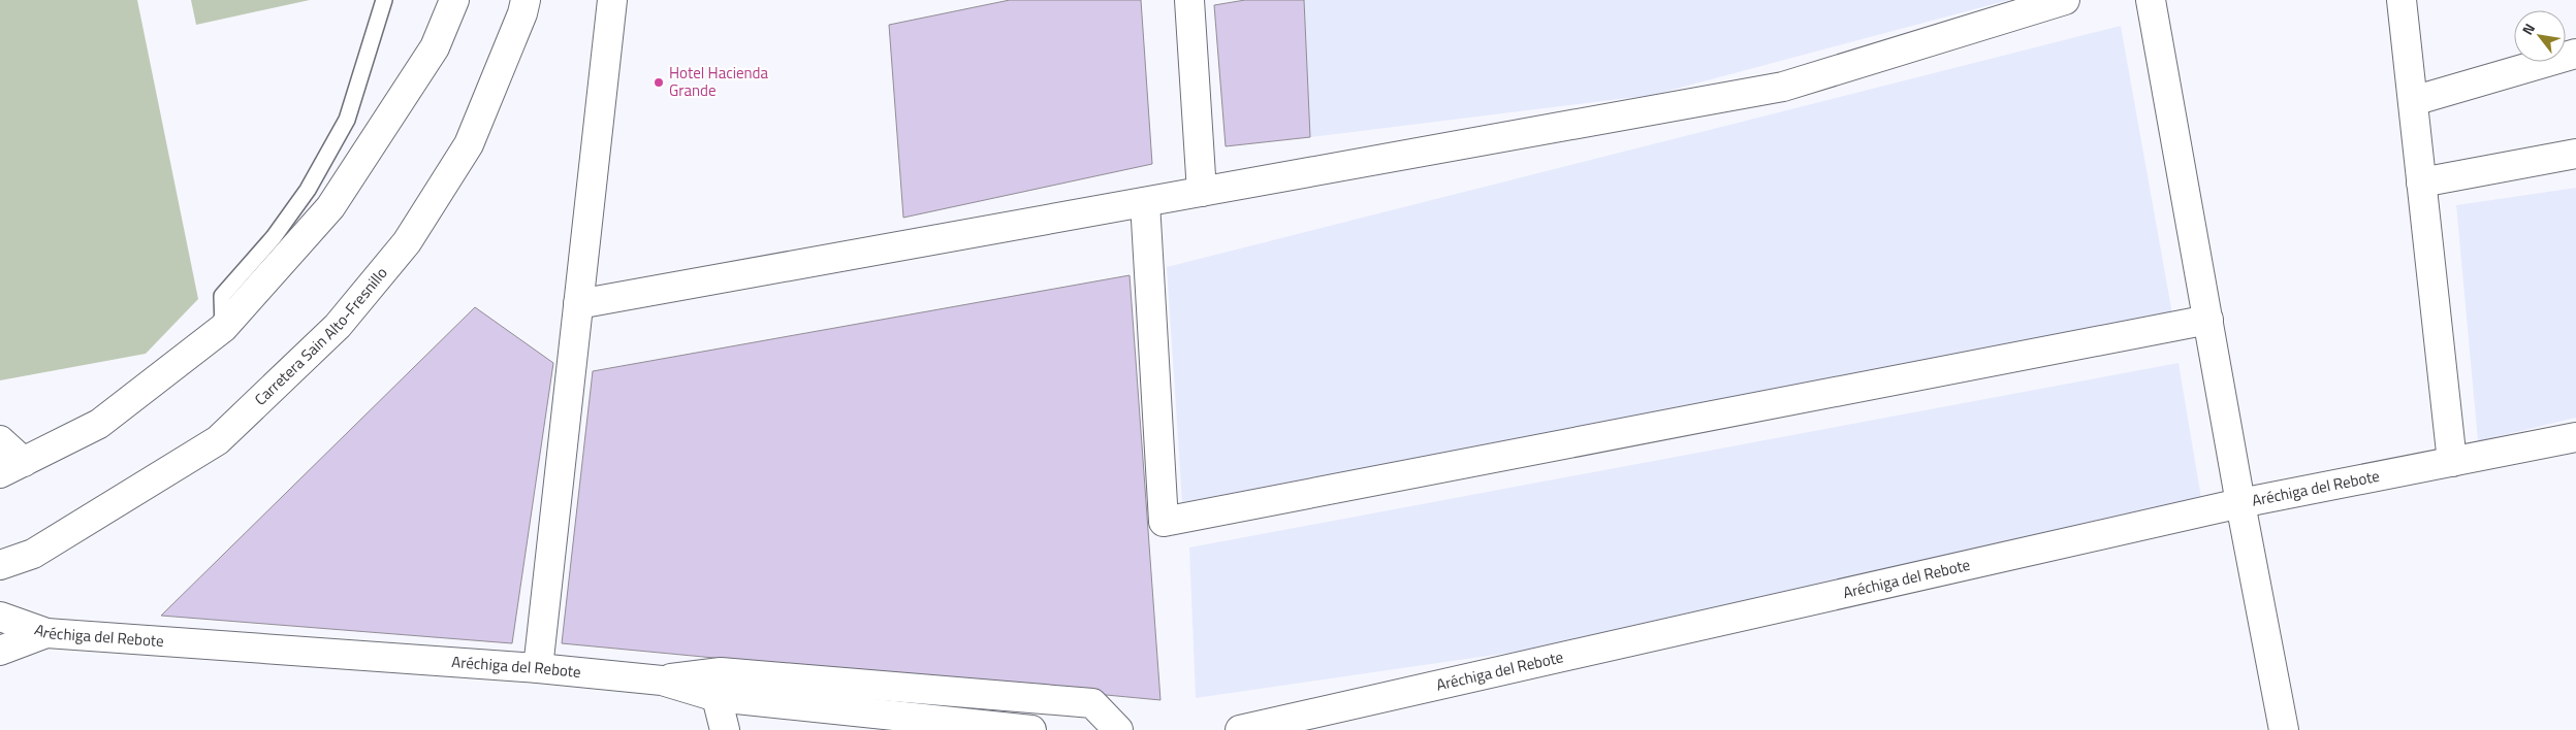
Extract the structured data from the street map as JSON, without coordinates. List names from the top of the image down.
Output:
{
  "streets": {
    "street": ["Carretera Sain Alto-Fresnillo", "Aréchiga del Rebote"]
  },
  "places": ["Hotel Hacienda Grande"],
  "north": "top left"
}
